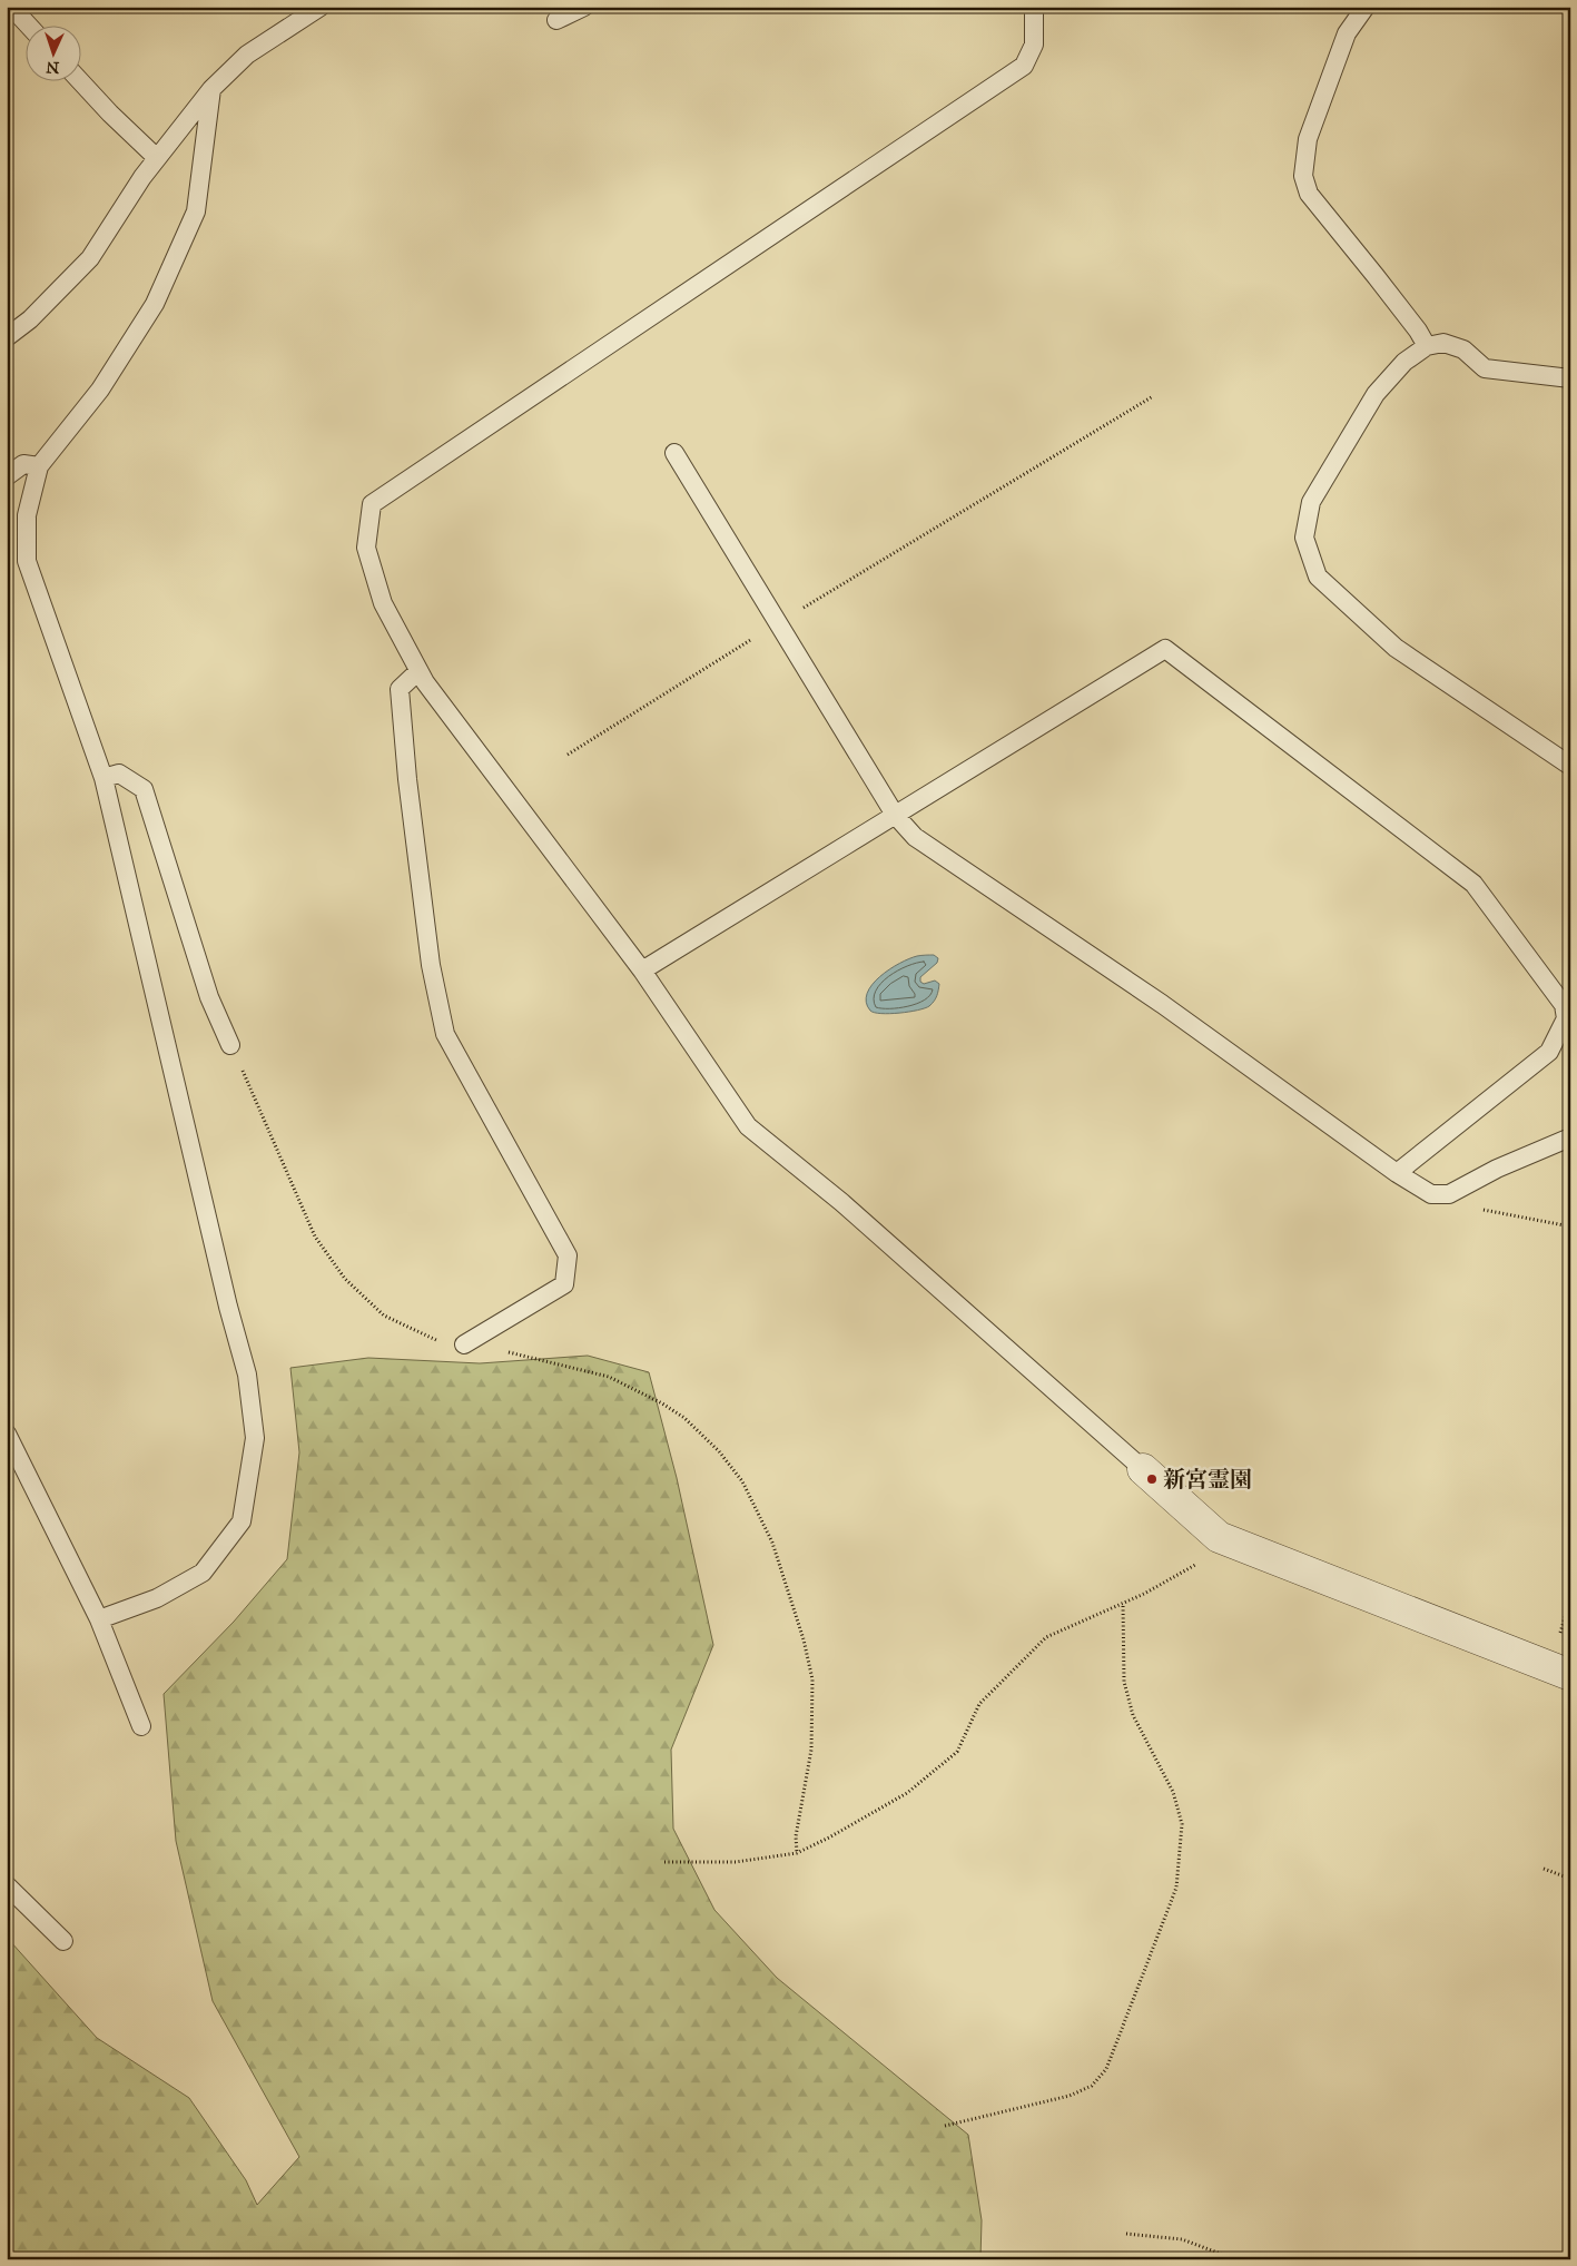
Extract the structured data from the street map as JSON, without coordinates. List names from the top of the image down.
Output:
{
  "places": ["新宮霊園"],
  "north": "bottom"
}
